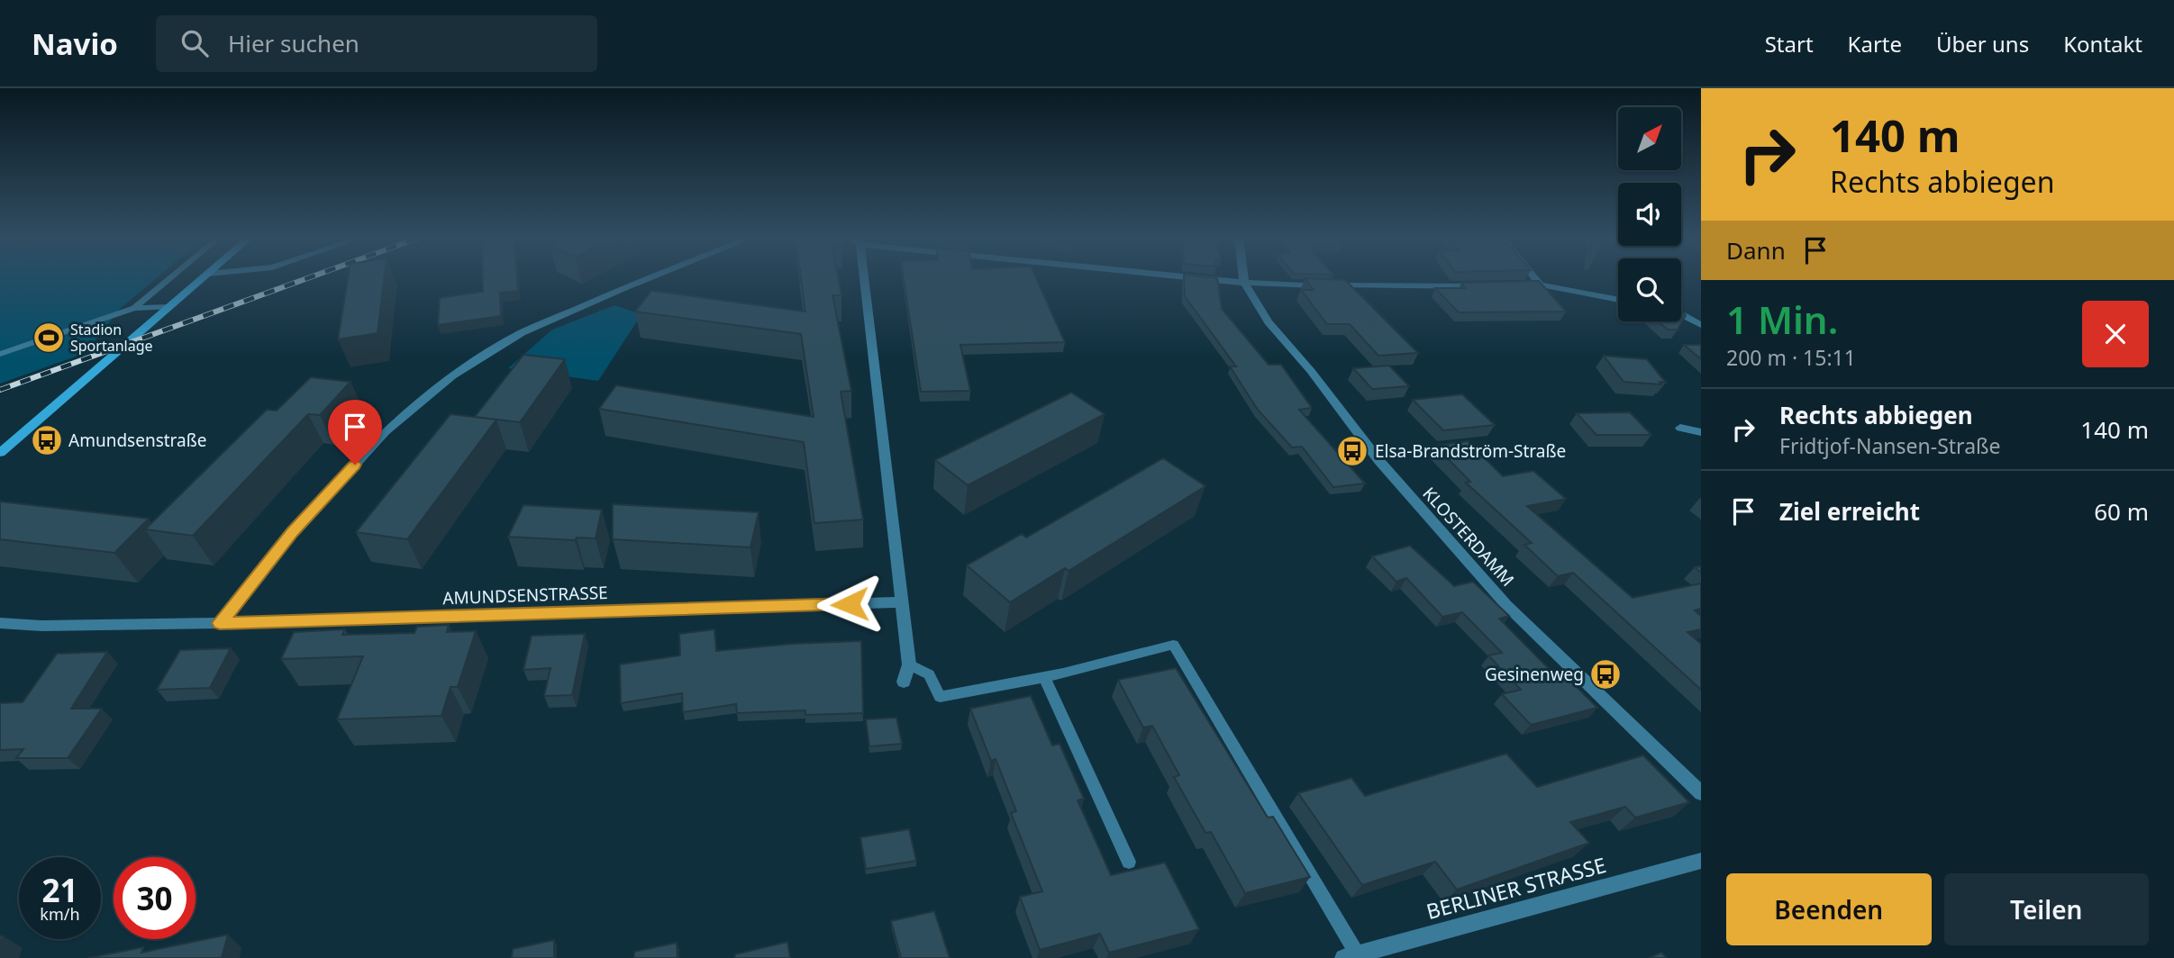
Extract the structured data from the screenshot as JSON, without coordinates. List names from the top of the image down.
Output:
{
  "streets": {
    "street": ["KLOSTERDAMM", "AMUNDSENSTRASSE", "BERLINER STRASSE"]
  },
  "places": {
    "sports": ["Stadion Sportanlage"],
    "bus stop": ["Amundsenstraße", "Elsa-Brandström-Straße", "Gesinenweg"]
  },
  "north": "top right",
  "page": {
    "header": "Navio",
    "search": "Hier suchen",
    "nav": [
      "Start",
      "Karte",
      "Über uns",
      "Kontakt"
    ],
    "turn": ["140 m", "Rechts abbiegen"],
    "then": "Dann",
    "heading": ["1 Min.", "200 m · 15:11"],
    "list": [
      {
        "name": "Rechts abbiegen",
        "note": "Fridtjof-Nansen-Straße",
        "value": "140 m"
      },
      {
        "name": "Ziel erreicht",
        "value": "60 m"
      }
    ],
    "speed": "21 km/h",
    "limit": "30",
    "buttons": ["Beenden", "Teilen"]
  }
}
